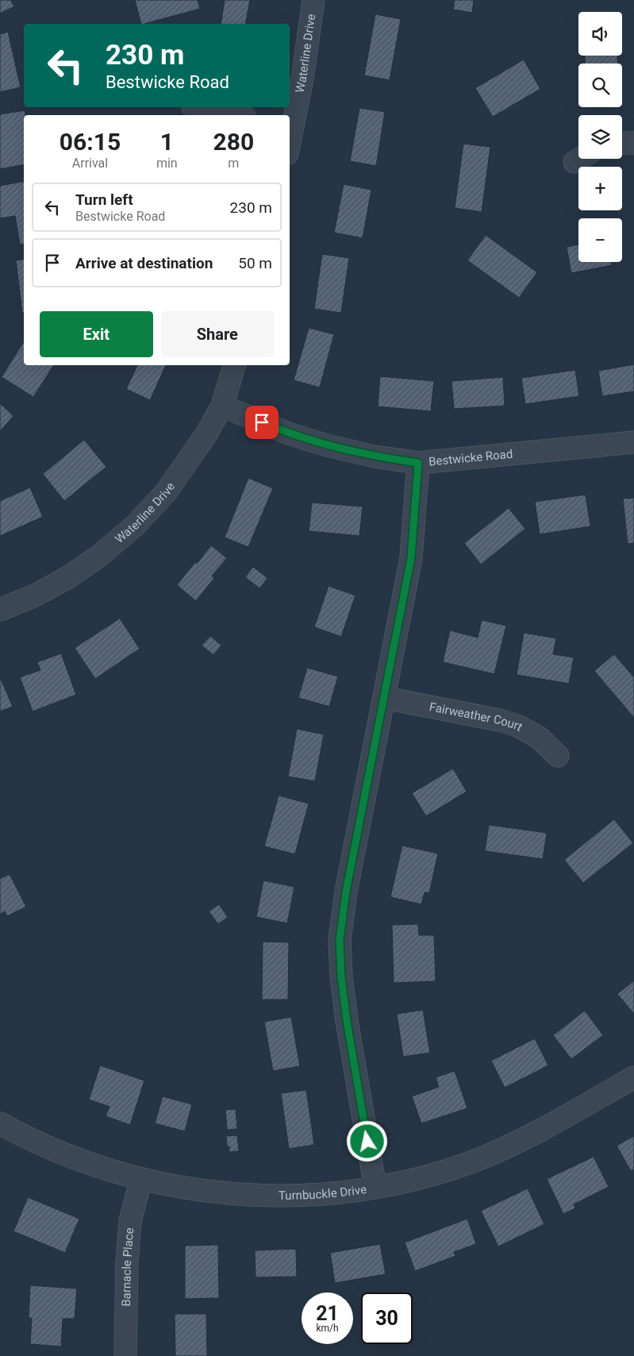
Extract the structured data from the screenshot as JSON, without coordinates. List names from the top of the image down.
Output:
{
  "streets": {
    "street": [
      "Waterline Drive",
      "Bestwicke Road",
      "Fairweather Court",
      "Turnbuckle Drive",
      "Barnacle Place"
    ]
  },
  "crossings": [
    ["Waterline Drive", "Bestwicke Road"],
    ["Turnbuckle Drive", "Barnacle Place"]
  ],
  "page": {
    "map_buttons": ["+", "−"],
    "turn": ["230 m", "Bestwicke Road"],
    "eta": [
      "06:15",
      "Arrival",
      "1",
      "min",
      "280",
      "m"
    ],
    "list": [
      {
        "name": "Turn left",
        "note": "Bestwicke Road",
        "value": "230 m"
      },
      {
        "name": "Arrive at destination",
        "value": "50 m"
      }
    ],
    "buttons": ["Exit", "Share"],
    "speed": "21 km/h",
    "limit": "30"
  }
}
